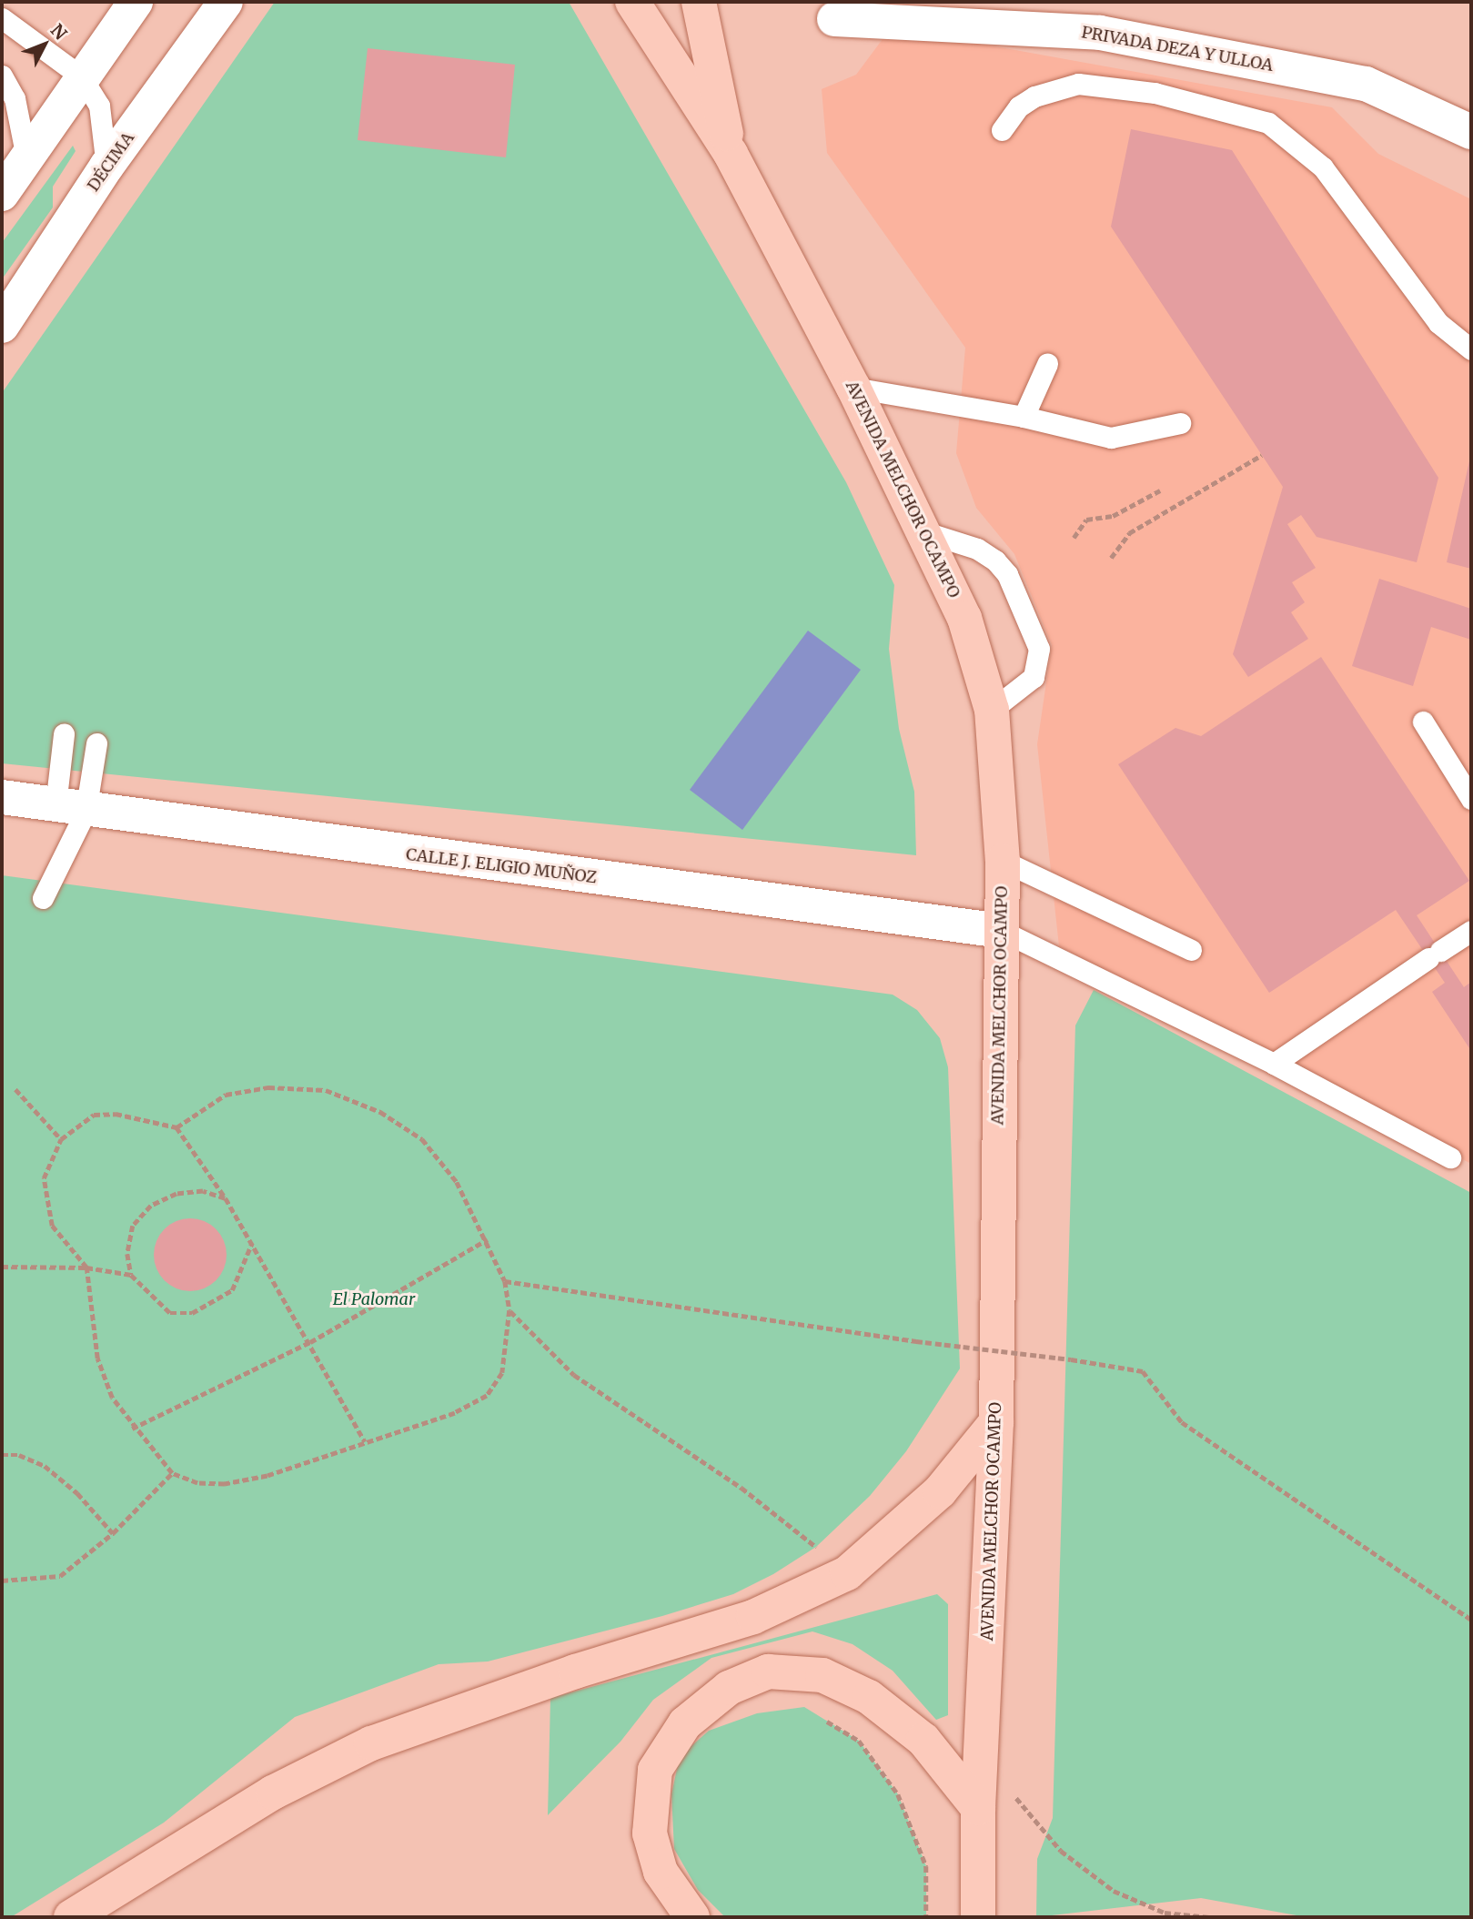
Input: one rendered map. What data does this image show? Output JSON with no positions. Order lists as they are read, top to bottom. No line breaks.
{"streets":{"main road":["AVENIDA MELCHOR OCAMPO"],"street":["PRIVADA DEZA Y ULLOA","DÉCIMA","CALLE J. ELIGIO MUÑOZ"]},"crossings":[["AVENIDA MELCHOR OCAMPO","CALLE J. ELIGIO MUÑOZ"]],"parks":["El Palomar"],"north":"top right"}
